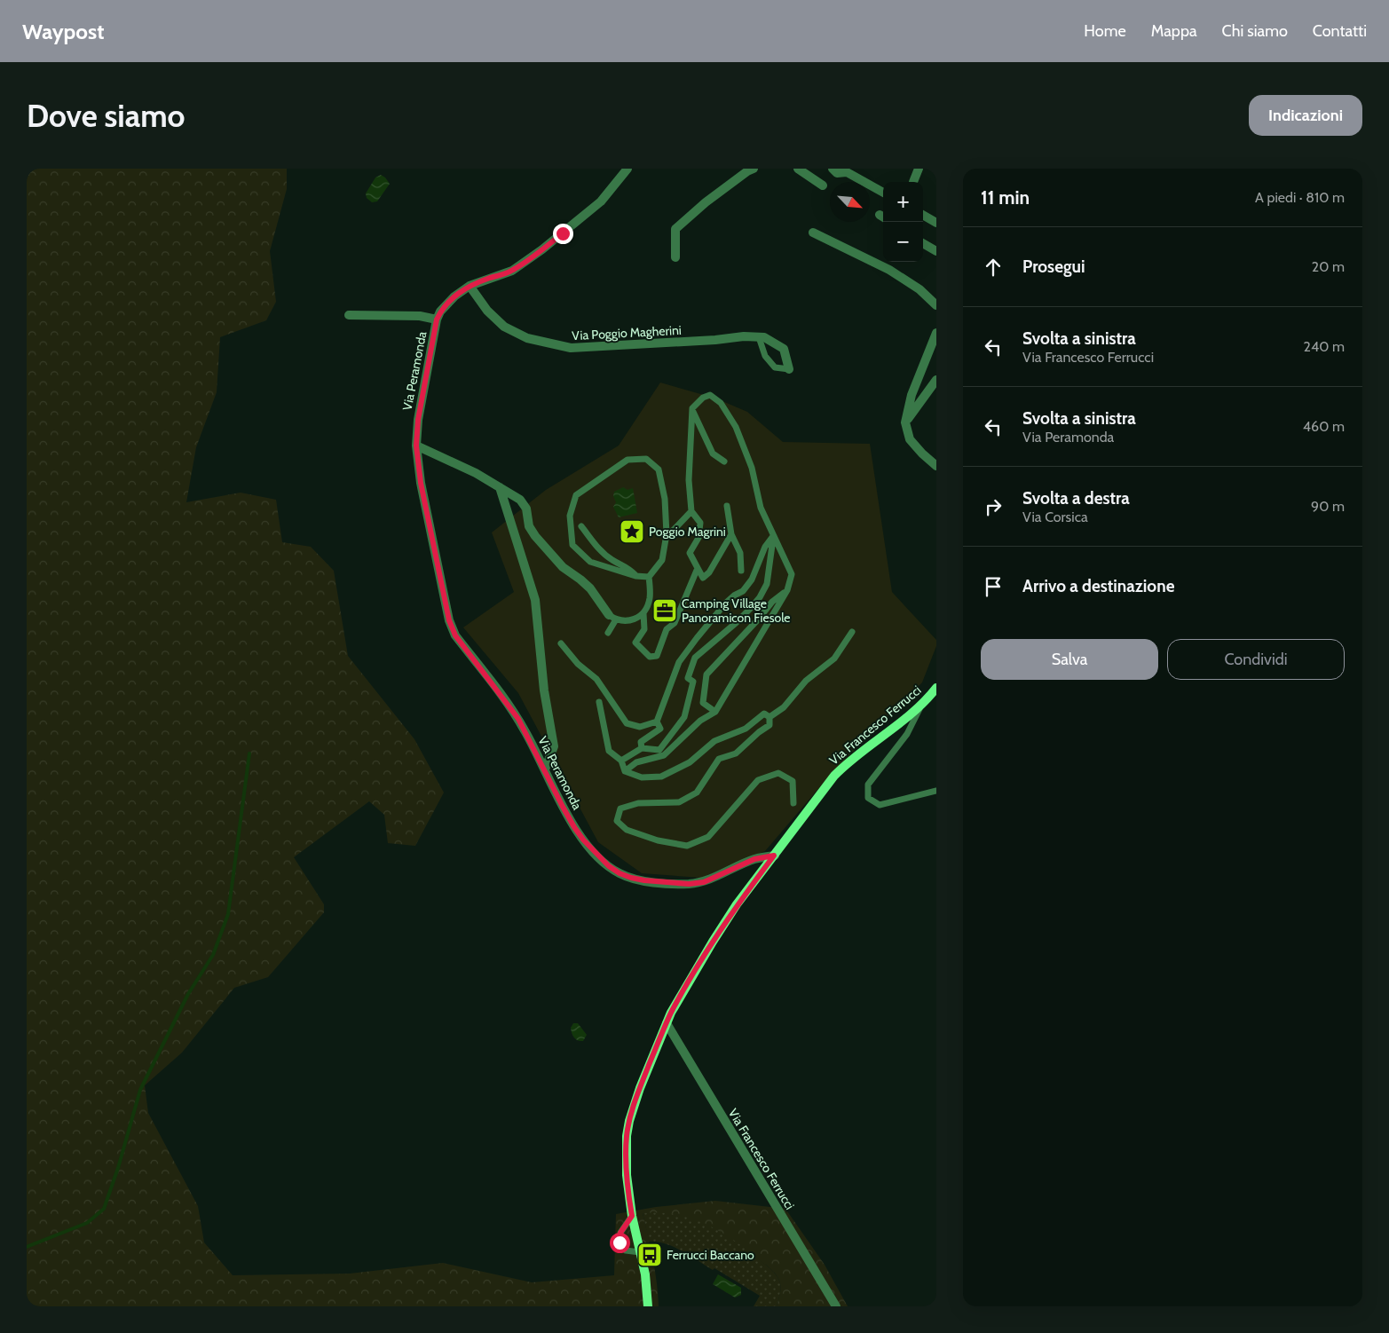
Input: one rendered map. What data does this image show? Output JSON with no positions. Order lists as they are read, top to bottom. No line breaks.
{"streets":{"main road":["Via Francesco Ferrucci"],"street":["Via Poggio Magherini","Via Peramonda"]},"crossings":[["Via Peramonda","Via Francesco Ferrucci"]],"places":{"place":["Poggio Magrini"],"office":["Camping Village Panoramicon Fiesole"],"bus stop":["Ferrucci Baccano"]},"north":"bottom right","page":{"header":"Waypost","nav":["Home","Mappa","Chi siamo","Contatti"],"buttons":["Indicazioni",["Salva","Condividi"]],"title":"Dove siamo","heading":["11 min","A piedi · 810 m"],"map_buttons":["+","−"],"list":[["Prosegui","20 m"],["Svolta a sinistra","Via Francesco Ferrucci","240 m"],["Svolta a sinistra","Via Peramonda","460 m"],["Svolta a destra","Via Corsica","90 m"],"Arrivo a destinazione"]}}
